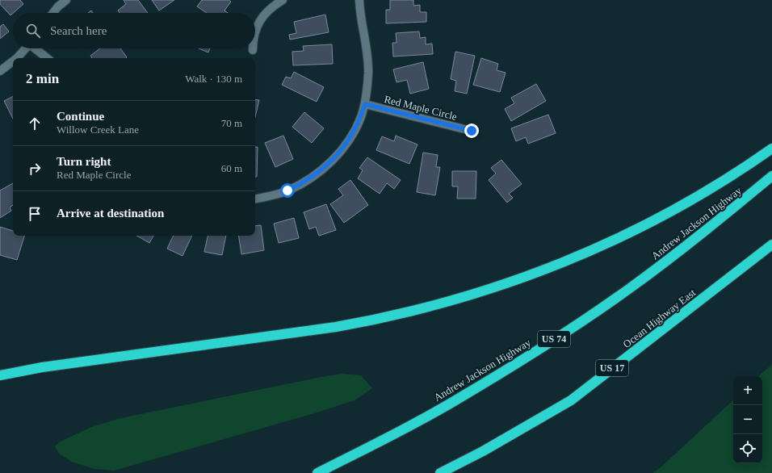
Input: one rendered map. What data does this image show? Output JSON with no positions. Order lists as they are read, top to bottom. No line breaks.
{"streets":{"highway":["Andrew Jackson Highway","Ocean Highway East","US 74","US 17"],"street":["Red Maple Circle"]},"page":{"search":"Search here","heading":["2 min","Walk · 130 m"],"list":[["Continue","Willow Creek Lane","70 m"],["Turn right","Red Maple Circle","60 m"],"Arrive at destination"],"map_buttons":["+","−"]}}
